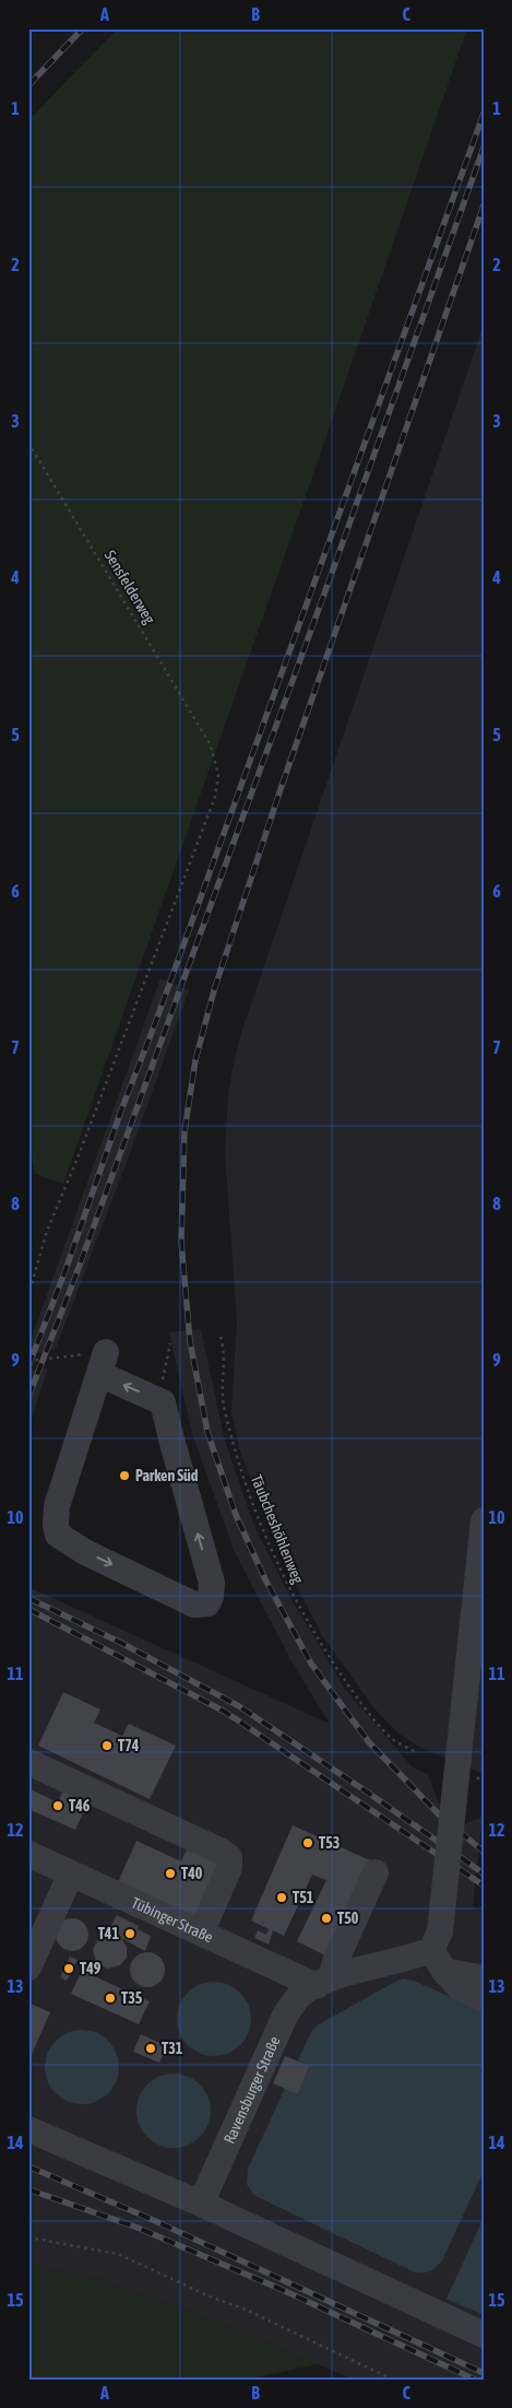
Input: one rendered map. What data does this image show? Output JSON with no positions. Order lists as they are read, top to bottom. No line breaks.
{"streets":{"lane":["Tübinger Straße","Ravensburger Straße"],"path":["Sensfelderweg","Täubcheshöhlenweg"]},"crossings":[["Tübinger Straße","Ravensburger Straße"]],"places":["Parken Süd","T74","T46","T53","T40","T51","T50","T41","T49","T35","T31"],"grid":{"columns":["A","B","C"],"rows":["1","2","3","4","5","6","7","8","9","10","11","12","13","14","15"]}}
